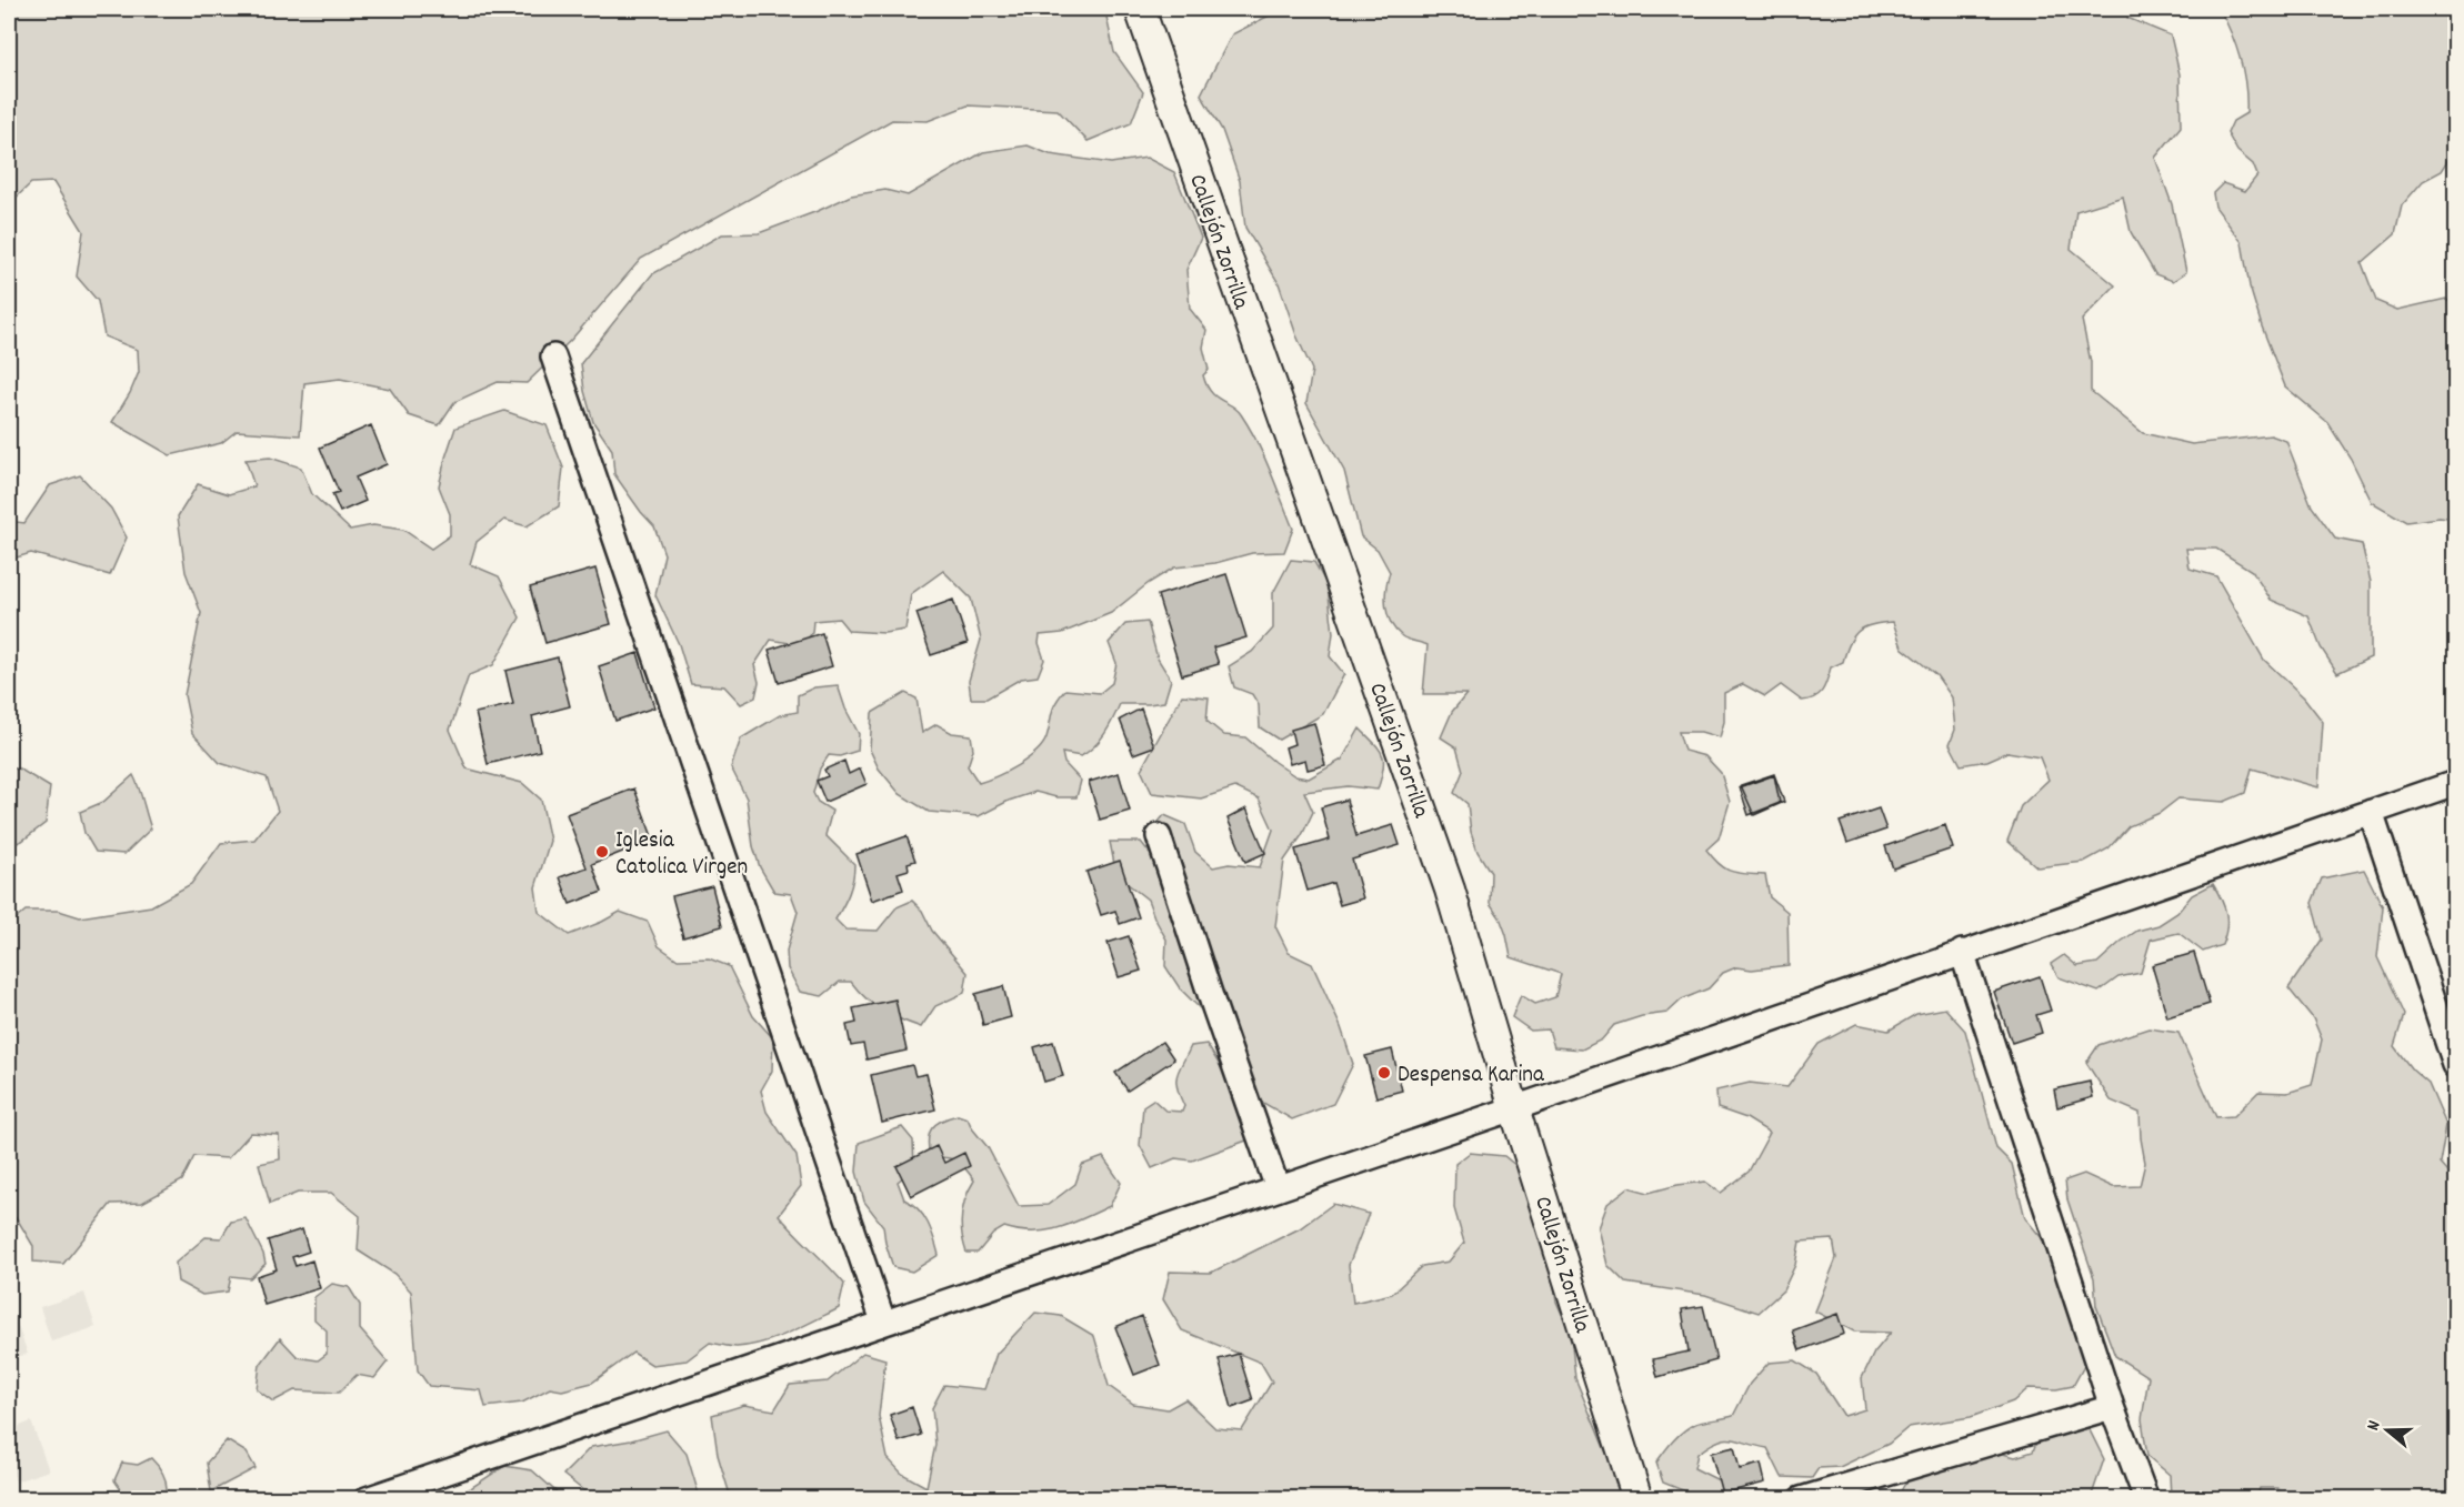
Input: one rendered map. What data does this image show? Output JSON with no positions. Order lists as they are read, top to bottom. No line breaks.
{"streets":{"street":["Callejón Zorrilla"]},"places":["Iglesia Catolica Virgen","Despensa Karina"],"north":"left"}
